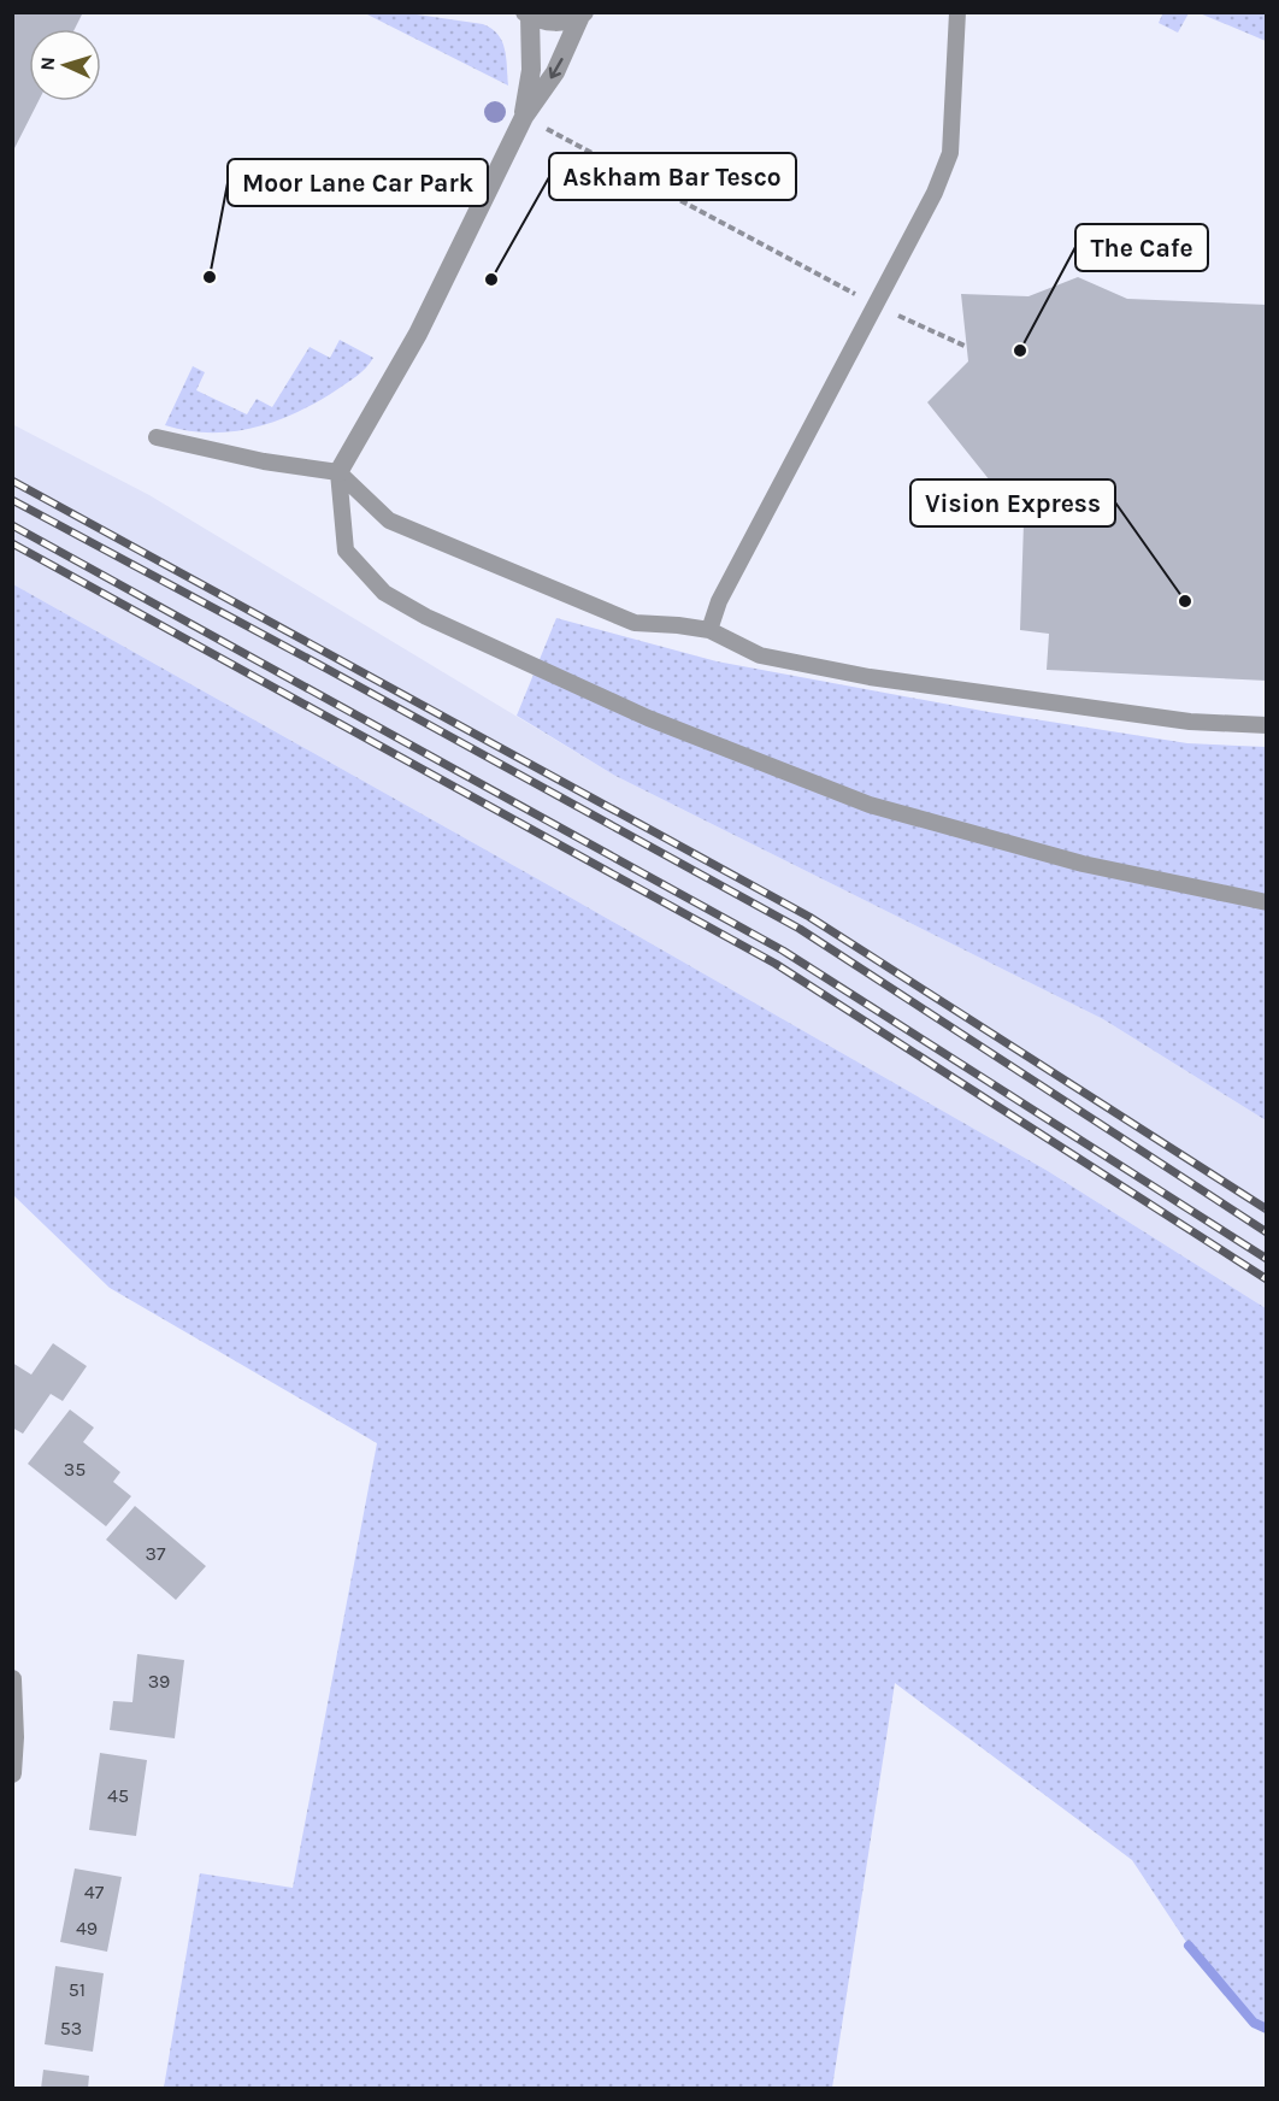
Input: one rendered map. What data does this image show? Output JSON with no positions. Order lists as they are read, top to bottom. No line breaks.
{"places":["Moor Lane Car Park","Askham Bar Tesco","The Cafe","Vision Express"],"house_numbers":["35","37","39","45","47","49","51","53"],"north":"left"}
